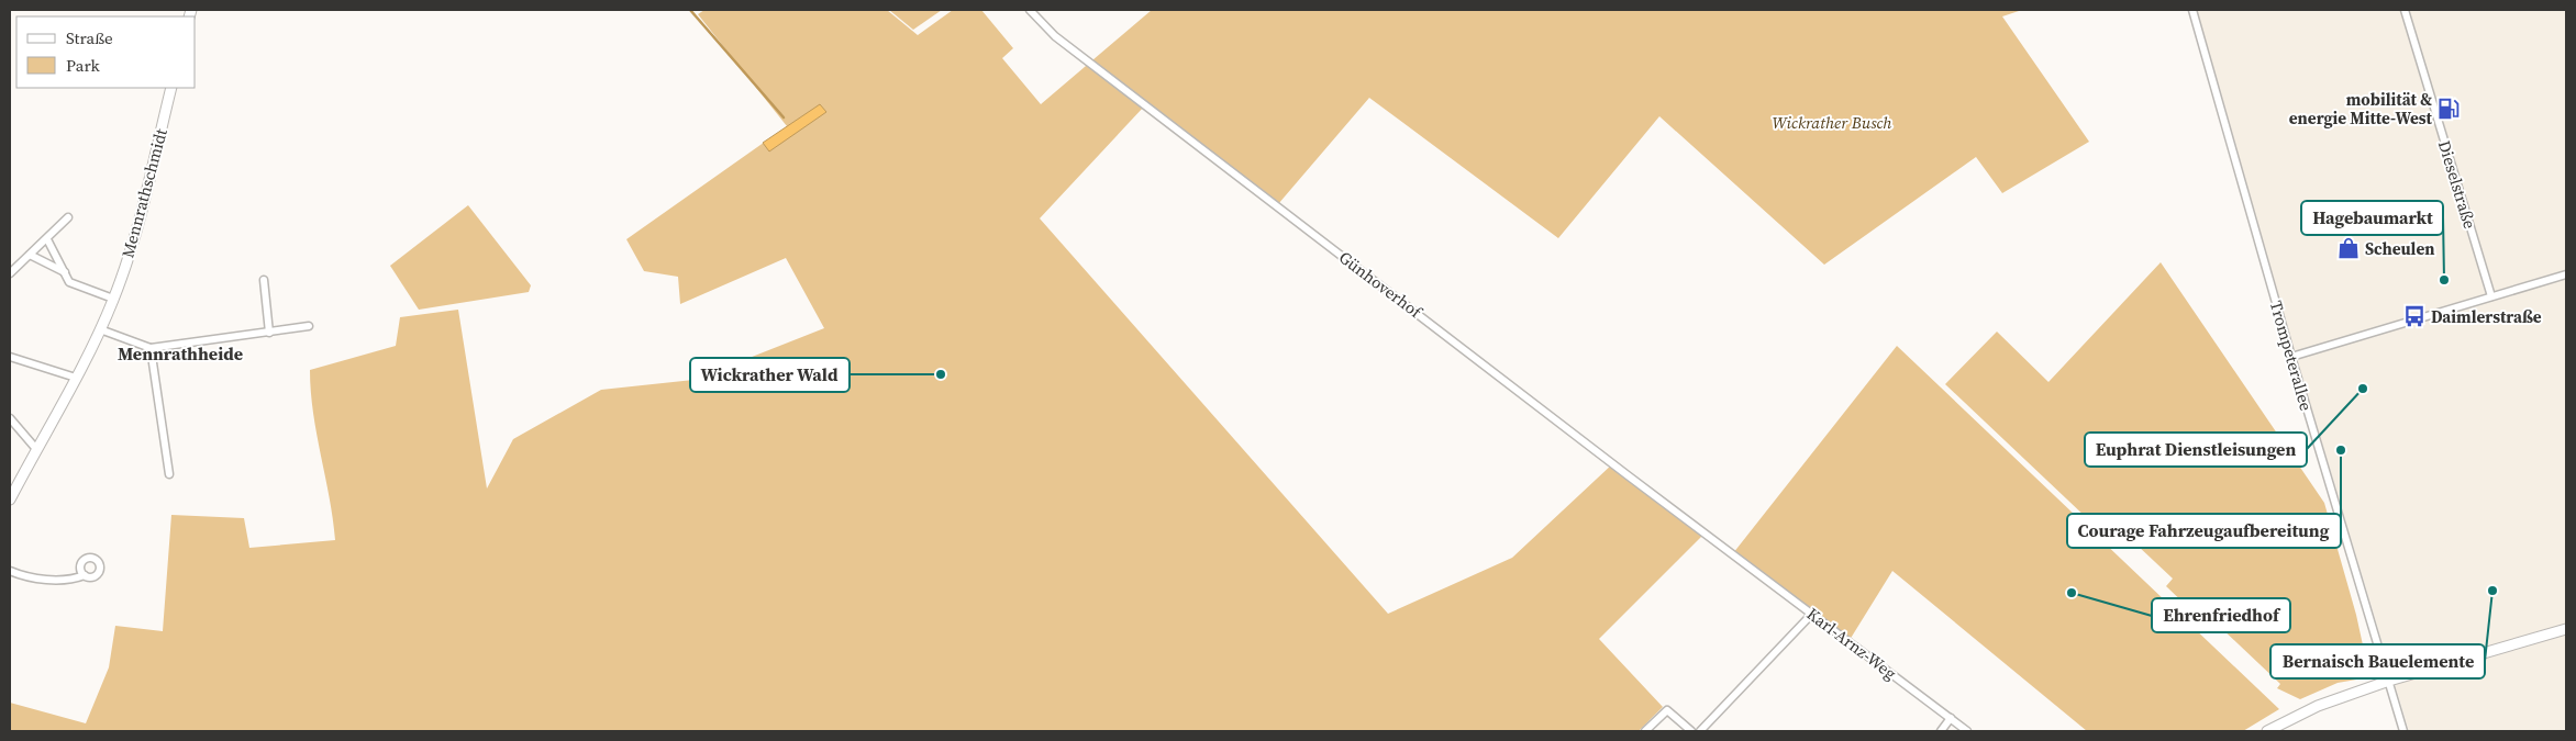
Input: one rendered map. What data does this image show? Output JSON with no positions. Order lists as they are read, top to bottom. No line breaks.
{"streets":{"street":["Dieselstraße","Mennrathschmidt","Günhoverhof","Trompeterallee","Karl-Arnz-Weg"]},"crossings":[["Günhoverhof","Karl-Arnz-Weg"]],"districts":["Mennrathheide"],"parks":["Wickrather Busch"],"places":{"fuel station":["mobilität & energie Mitte-West"],"shop":["Scheulen"],"other":["Hagebaumarkt","Wickrather Wald","Euphrat Dienstleisungen","Courage Fahrzeugaufbereitung","Bernaisch Bauelemente","Ehrenfriedhof"],"bus stop":["Daimlerstraße"]},"legend":["Straße","Park"]}
